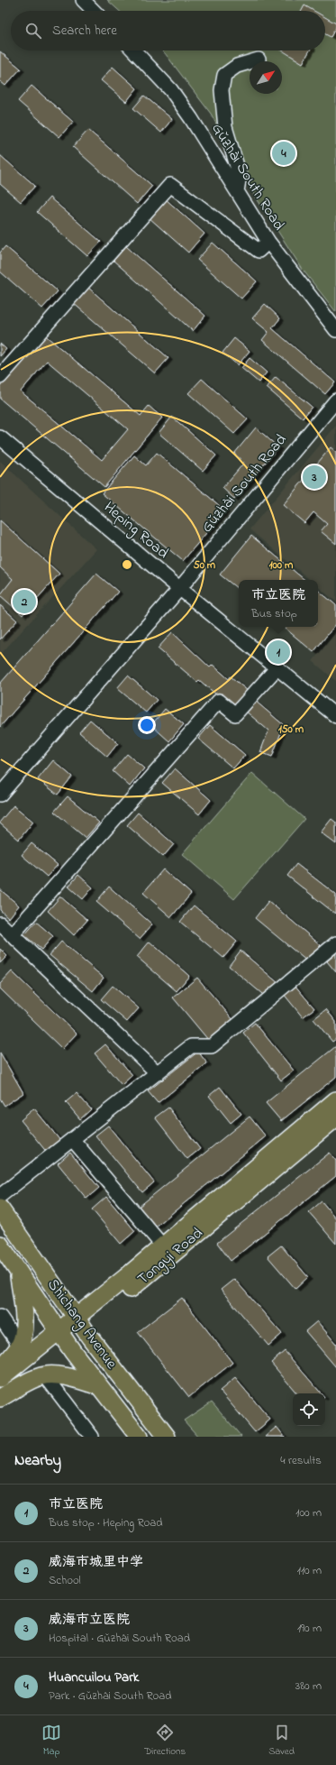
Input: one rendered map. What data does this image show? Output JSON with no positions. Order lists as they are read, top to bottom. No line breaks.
{"streets":{"main road":["Tongyi Road","Shichang Avenue"],"street":["Gǔzhài South Road","Heping Road"]},"crossings":[["Gǔzhài South Road","Heping Road"],["Tongyi Road","Shichang Avenue"]],"north":"top right","page":{"search":"Search here","pins":["4","3","2","1"],"popup":["市立医院","Bus stop"],"heading":["Nearby","4 results"],"list":[{"mark":"1","name":"市立医院","note":"Bus stop · Heping Road","value":"100 m"},{"mark":"2","name":"威海市城里中学","note":"School","value":"110 m"},{"mark":"3","name":"威海市立医院","note":"Hospital · Gǔzhài South Road","value":"190 m"},{"mark":"4","name":"Huancuilou Park","note":"Park · Gǔzhài South Road","value":"380 m"}],"nav":["Map","Directions","Saved"]},"rings":["50 m","100 m","150 m"]}
